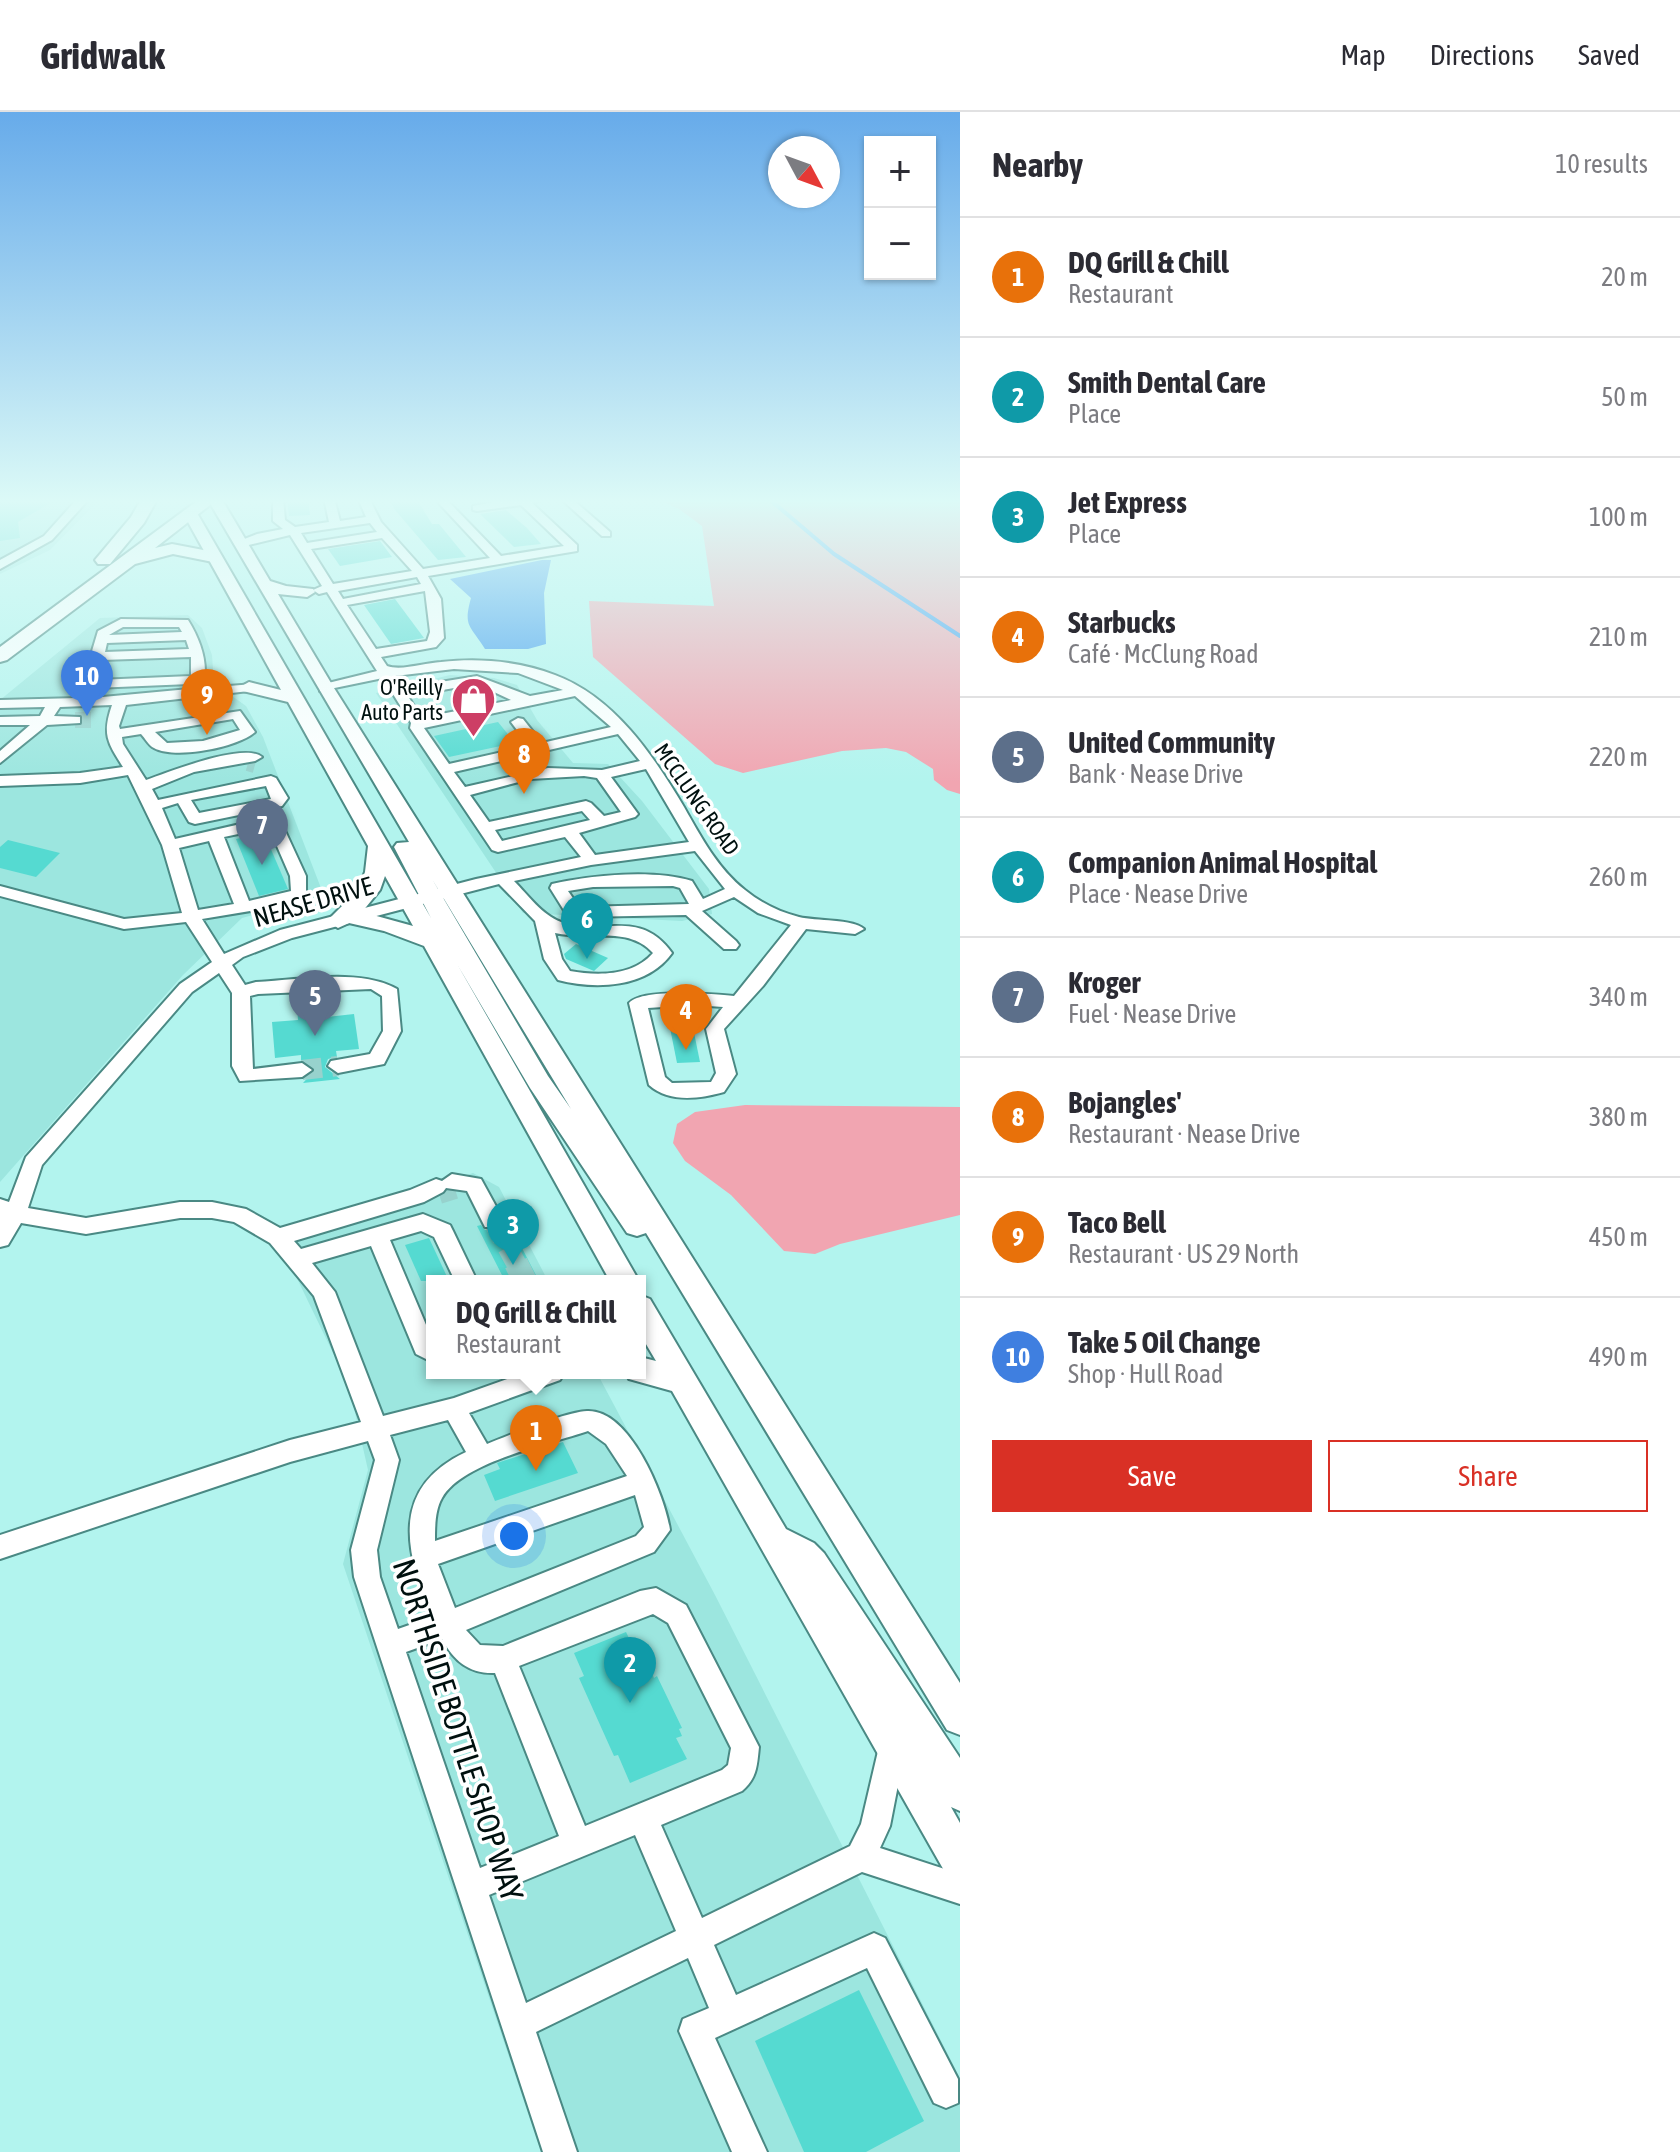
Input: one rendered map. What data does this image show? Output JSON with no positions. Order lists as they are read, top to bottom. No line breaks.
{"streets":{"street":["MCCLUNG ROAD","NEASE DRIVE","NORTHSIDE BOTTLE SHOP WAY"]},"crossings":[["MCCLUNG ROAD","NEASE DRIVE"],["NEASE DRIVE","NORTHSIDE BOTTLE SHOP WAY"]],"places":{"shop":["O'Reilly Auto Parts"]},"north":"bottom right","page":{"header":"Gridwalk","nav":["Map","Directions","Saved"],"heading":["Nearby","10 results"],"map_buttons":["+","−"],"list":[{"mark":"1","name":"DQ Grill & Chill","note":"Restaurant","value":"20 m"},{"mark":"2","name":"Smith Dental Care","note":"Place","value":"50 m"},{"mark":"3","name":"Jet Express","note":"Place","value":"100 m"},{"mark":"4","name":"Starbucks","note":"Café · McClung Road","value":"210 m"},{"mark":"5","name":"United Community","note":"Bank · Nease Drive","value":"220 m"},{"mark":"6","name":"Companion Animal Hospital","note":"Place · Nease Drive","value":"260 m"},{"mark":"7","name":"Kroger","note":"Fuel · Nease Drive","value":"340 m"},{"mark":"8","name":"Bojangles'","note":"Restaurant · Nease Drive","value":"380 m"},{"mark":"9","name":"Taco Bell","note":"Restaurant · US 29 North","value":"450 m"},{"mark":"10","name":"Take 5 Oil Change","note":"Shop · Hull Road","value":"490 m"}],"pins":["10","9","8","7","6","5","4","3","1","2"],"popup":["DQ Grill & Chill","Restaurant"],"buttons":["Save","Share"]}}
